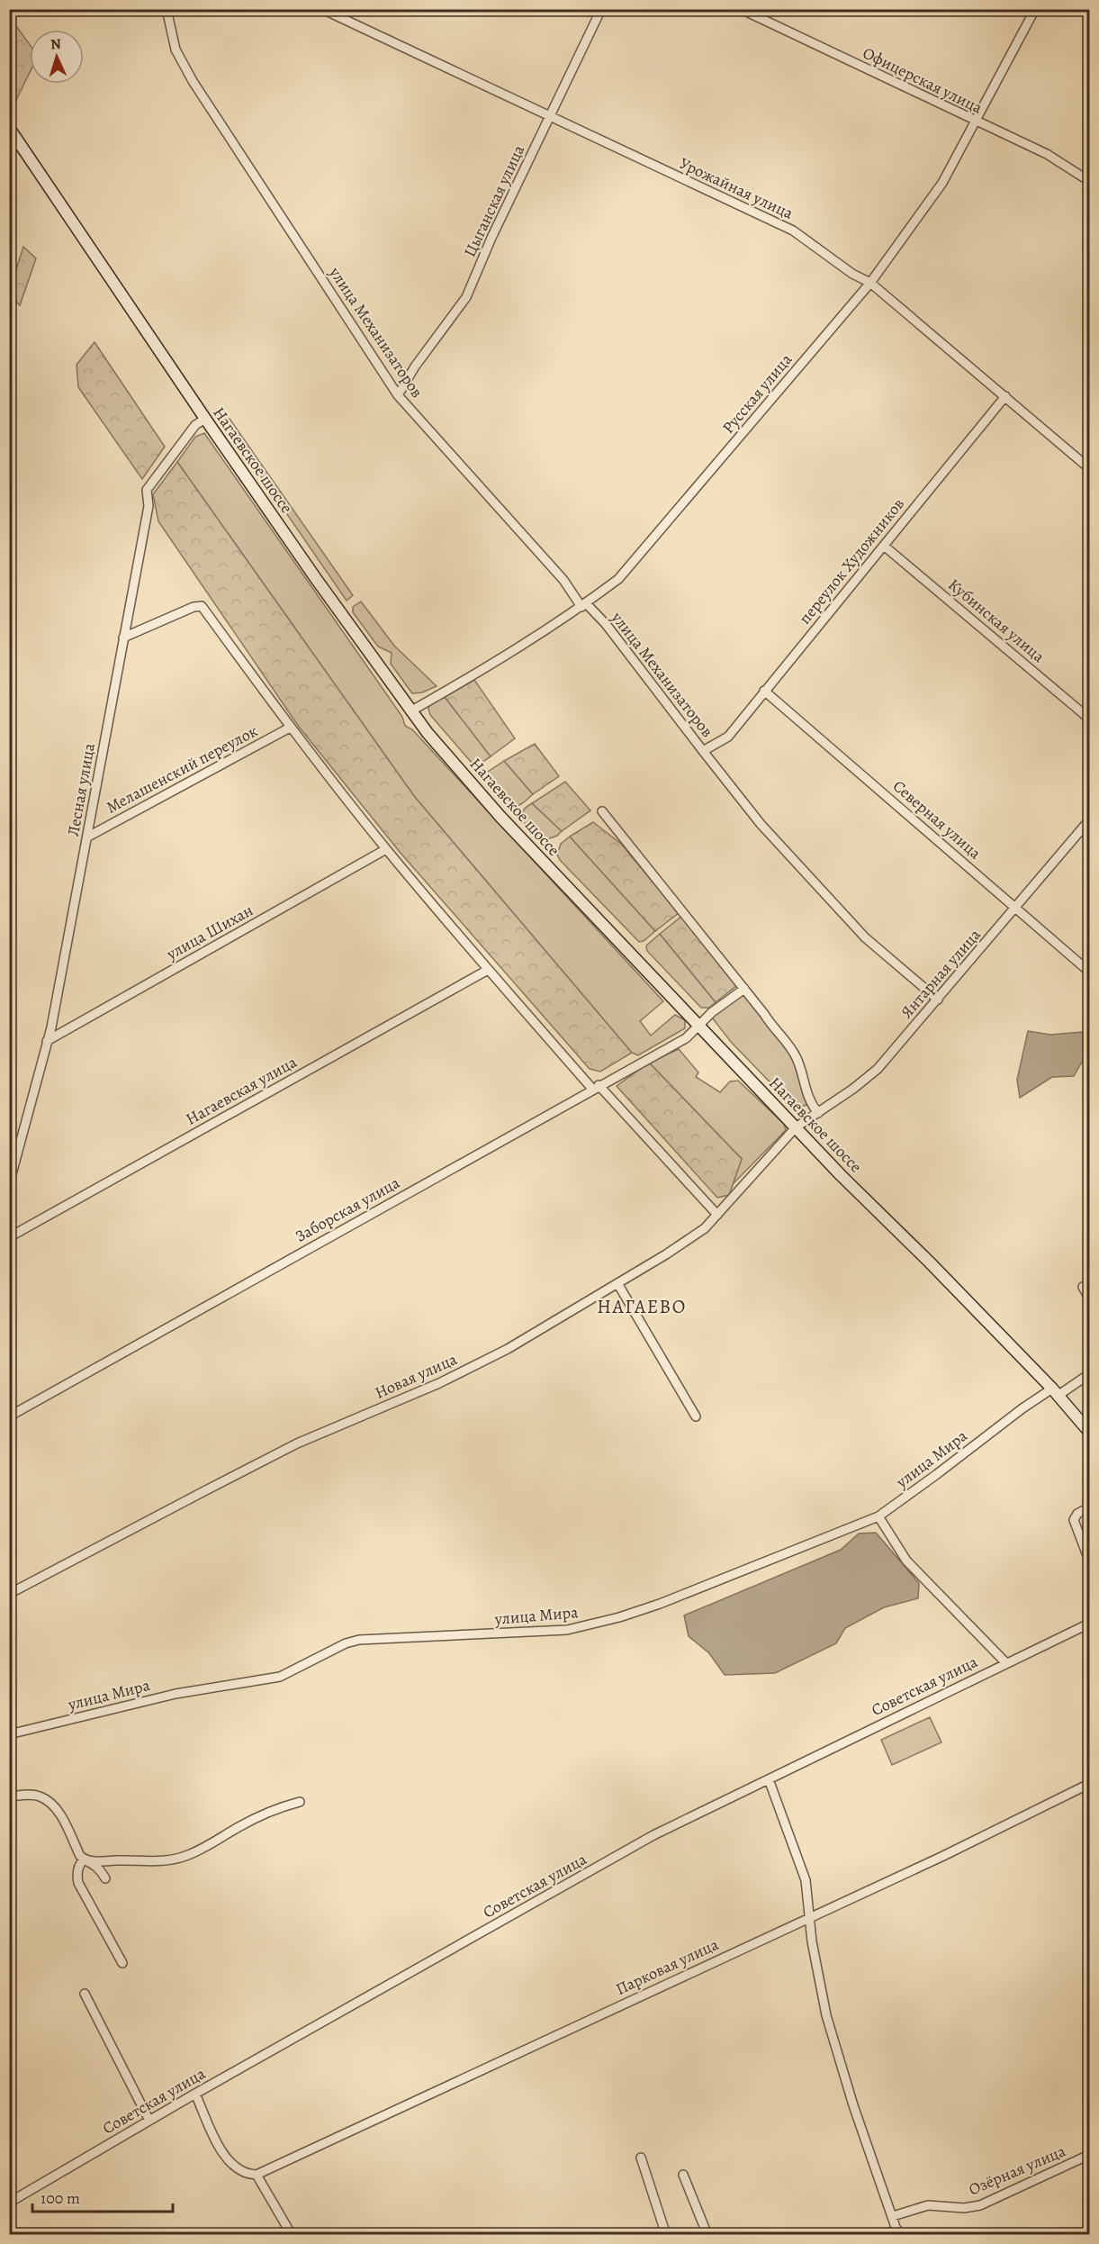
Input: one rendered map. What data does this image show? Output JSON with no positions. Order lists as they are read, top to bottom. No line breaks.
{"streets":{"street":["Офицерская улица","Урожайная улица","Цыганская улица","улица Механизаторов","Русская улица","Нагаевское шоссе","переулок Художников","Кубинская улица","Мелашенский переулок","Лесная улица","Северная улица","улица Шихан","Янтарная улица","Нагаевская улица","Заборская улица","Новая улица","улица Мира","Советская улица","Парковая улица","Озёрная улица"]},"crossings":[["Офицерская улица","Русская улица"],["Урожайная улица","Цыганская улица"],["Урожайная улица","Русская улица"],["Урожайная улица","переулок Художников"],["Цыганская улица","улица Механизаторов"],["улица Механизаторов","Русская улица"],["улица Механизаторов","переулок Художников"],["Русская улица","Нагаевское шоссе"],["Нагаевское шоссе","Лесная улица"],["Нагаевское шоссе","Янтарная улица"],["Нагаевское шоссе","Заборская улица"],["Нагаевское шоссе","Новая улица"],["Нагаевское шоссе","улица Мира"],["переулок Художников","Кубинская улица"],["переулок Художников","Северная улица"],["Мелашенский переулок","Лесная улица"],["Лесная улица","улица Шихан"],["Северная улица","Янтарная улица"],["Янтарная улица","Новая улица"]],"districts":["НАГАЕВО"],"scale_bar":"100 m","north":"top"}
